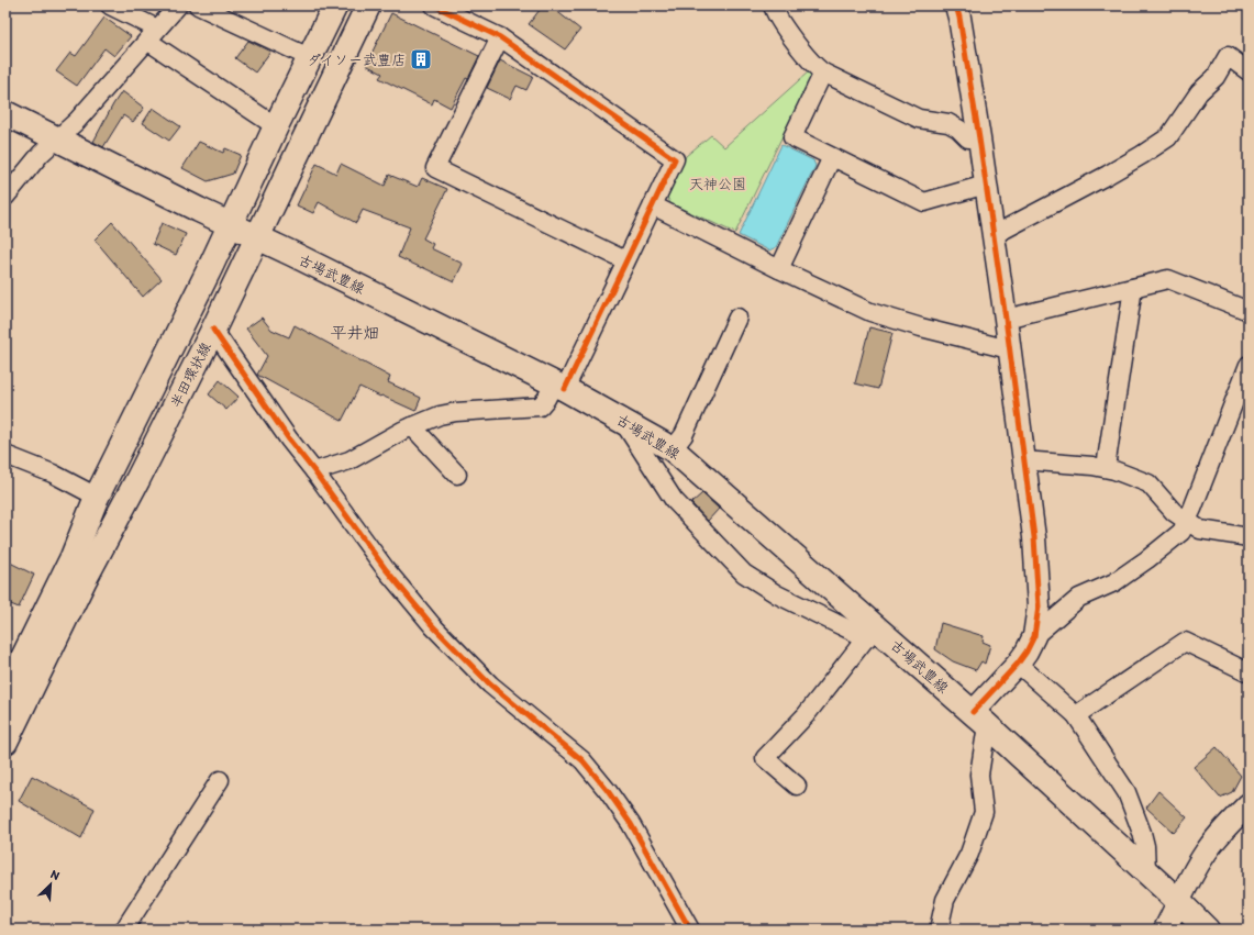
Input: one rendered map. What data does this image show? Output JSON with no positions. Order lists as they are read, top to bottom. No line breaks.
{"streets":{"main road":["古場武豊線","半田環状線"]},"crossings":[["古場武豊線","半田環状線"]],"districts":["平井畑"],"parks":["天神公園"],"places":{"building":["ダイソー武豊店"]},"north":"top right"}
